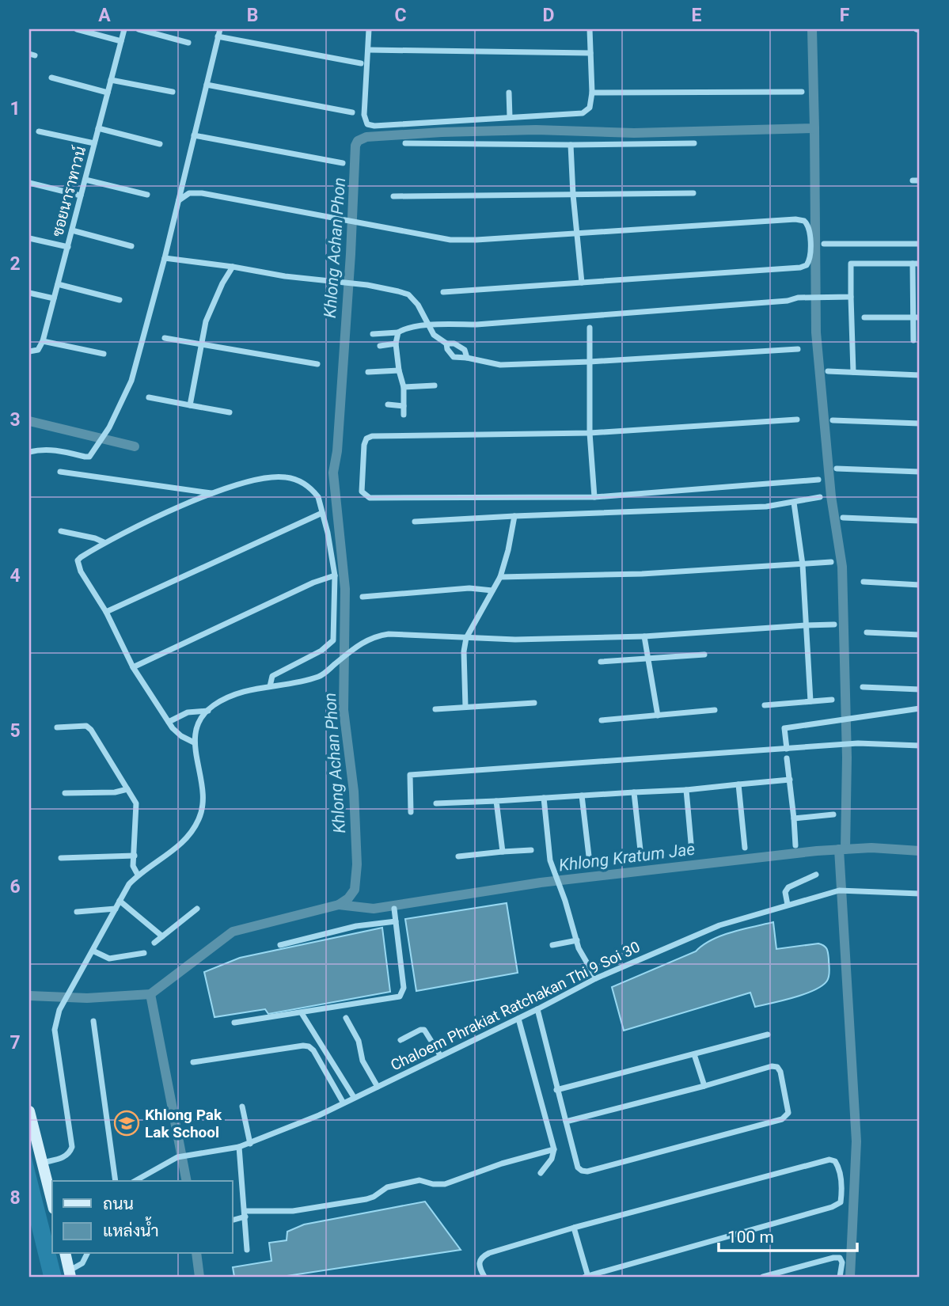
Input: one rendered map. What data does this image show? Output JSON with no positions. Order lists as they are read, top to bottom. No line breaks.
{"streets":{"street":["ซอยนาราทาวน์","Chaloem Phrakiat Ratchakan Thi 9 Soi 30"]},"water":["Khlong Achan Phon","Khlong Kratum Jae"],"places":{"school or university":["Khlong Pak Lak School"]},"legend":["ถนน","แหล่งน้ำ"],"scale_bar":"100 m","grid":{"columns":["A","B","C","D","E","F"],"rows":["1","2","3","4","5","6","7","8"]}}
